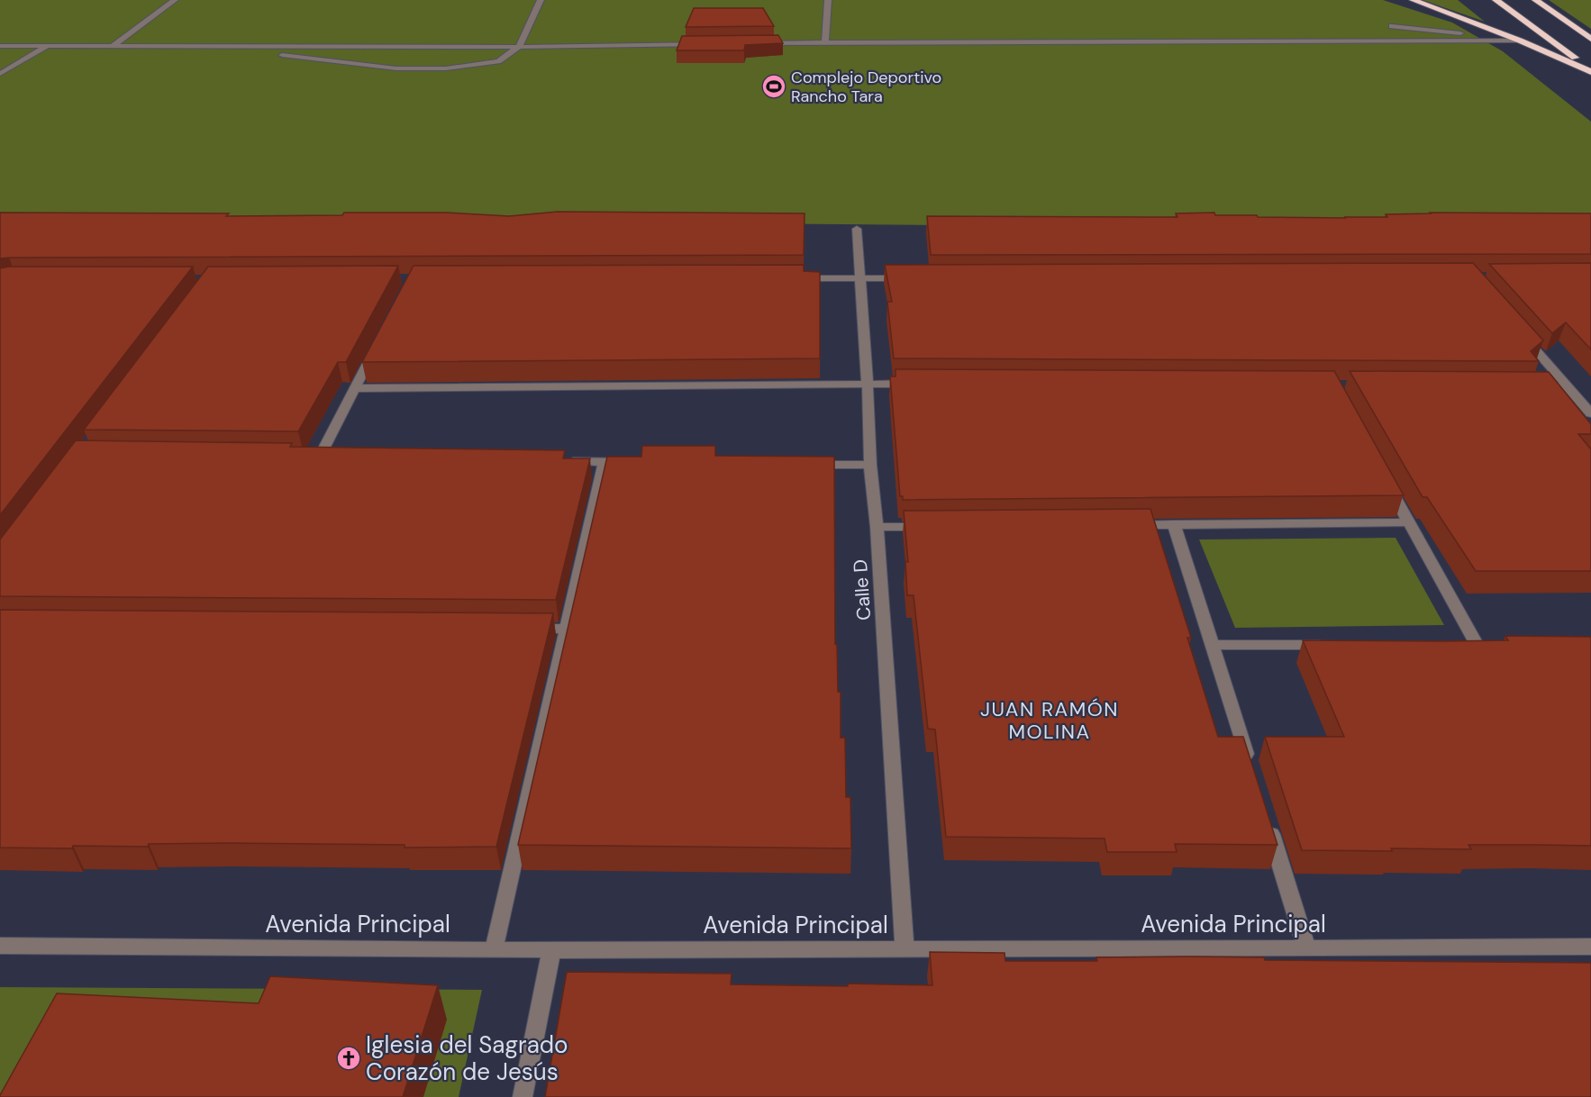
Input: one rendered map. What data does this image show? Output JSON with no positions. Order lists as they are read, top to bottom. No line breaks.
{"streets":{"street":["Calle D","Avenida Principal"]},"crossings":[["Calle D","Avenida Principal"]],"districts":["JUAN RAMÓN MOLINA"],"places":{"sports":["Complejo Deportivo Rancho Tara"],"church":["Iglesia del Sagrado Corazón de Jesús"]}}
